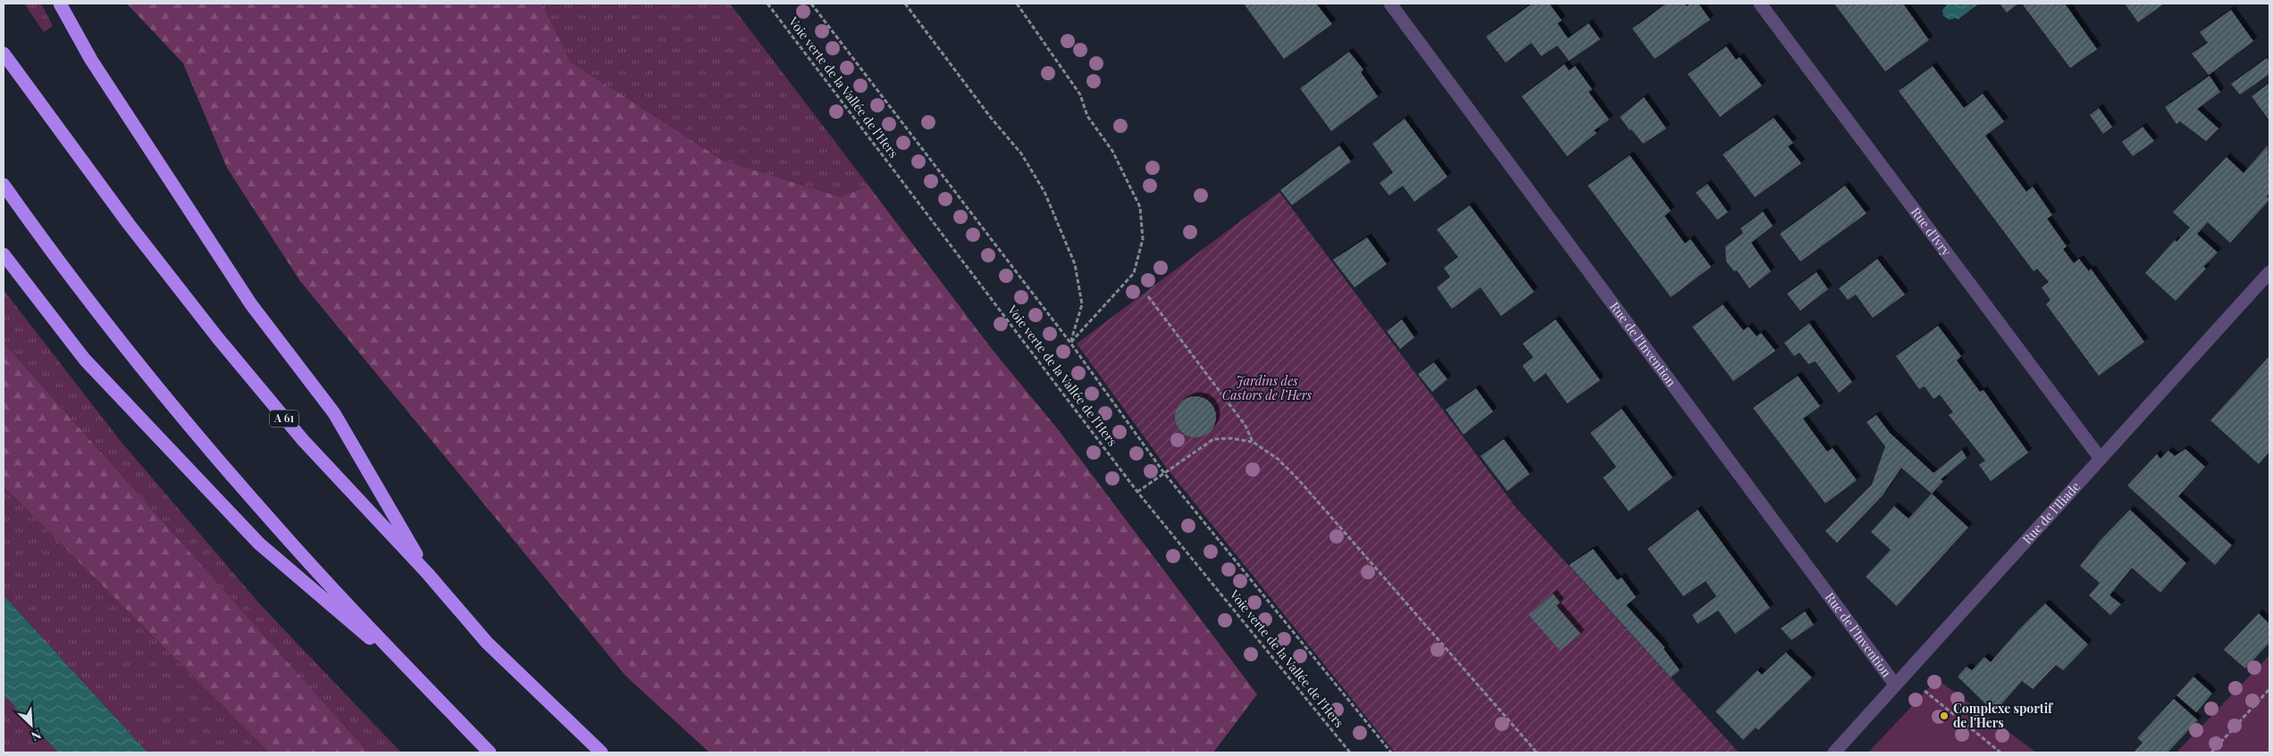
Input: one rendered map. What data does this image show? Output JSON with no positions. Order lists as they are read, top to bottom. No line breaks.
{"streets":{"highway":["A 61"],"street":["Rue d'Ivry","Rue de l'Invention","Rue de l'Iliade"],"path":["Voie verte de la Vallée de l'Hers"]},"crossings":[["Rue d'Ivry","Rue de l'Iliade"],["Rue de l'Invention","Rue de l'Iliade"]],"parks":["Jardins des Castors de l’Hers"],"places":["Complexe sportif de l'Hers"],"north":"bottom right"}
